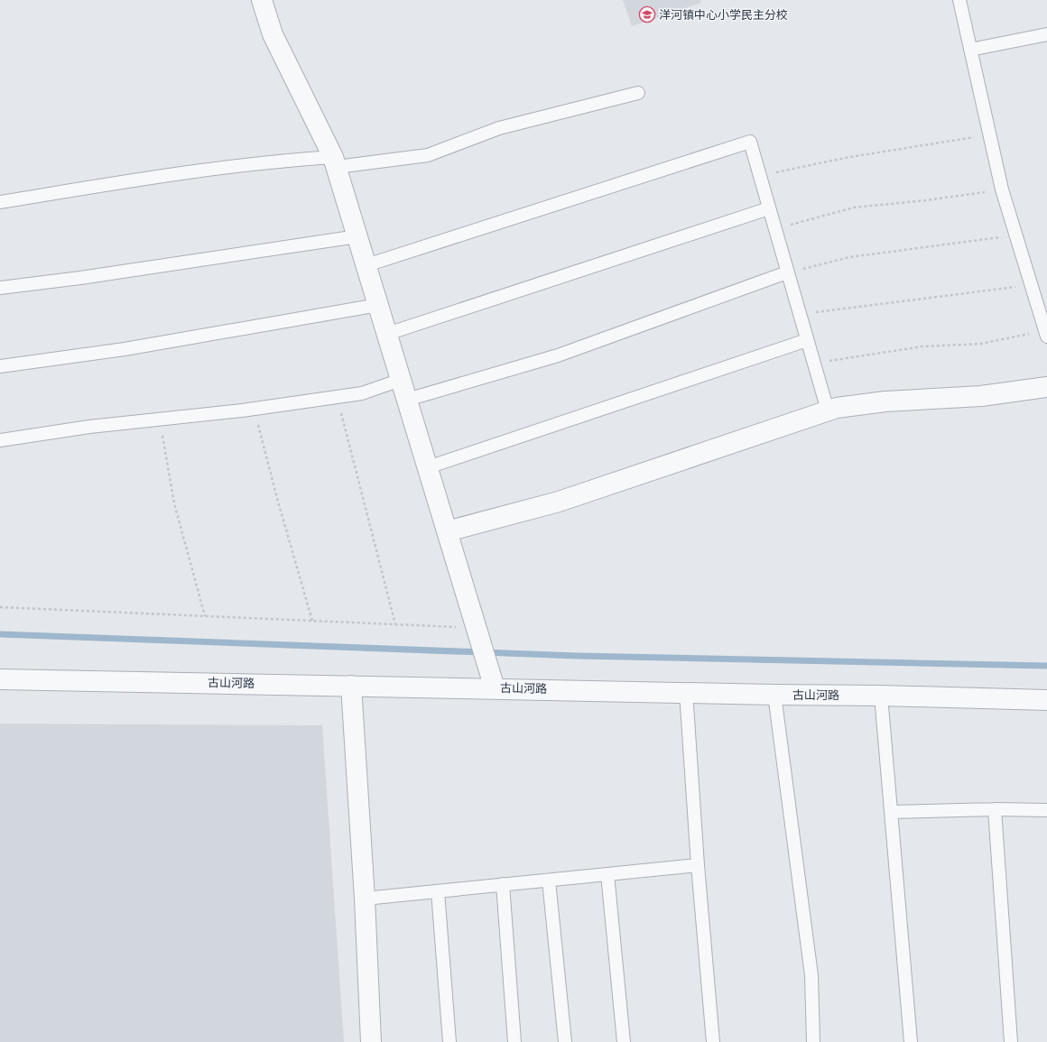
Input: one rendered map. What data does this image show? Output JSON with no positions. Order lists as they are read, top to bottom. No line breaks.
{"streets":{"street":["古山河路"]},"places":{"school or university":["洋河镇中心小学民主分校"]}}
